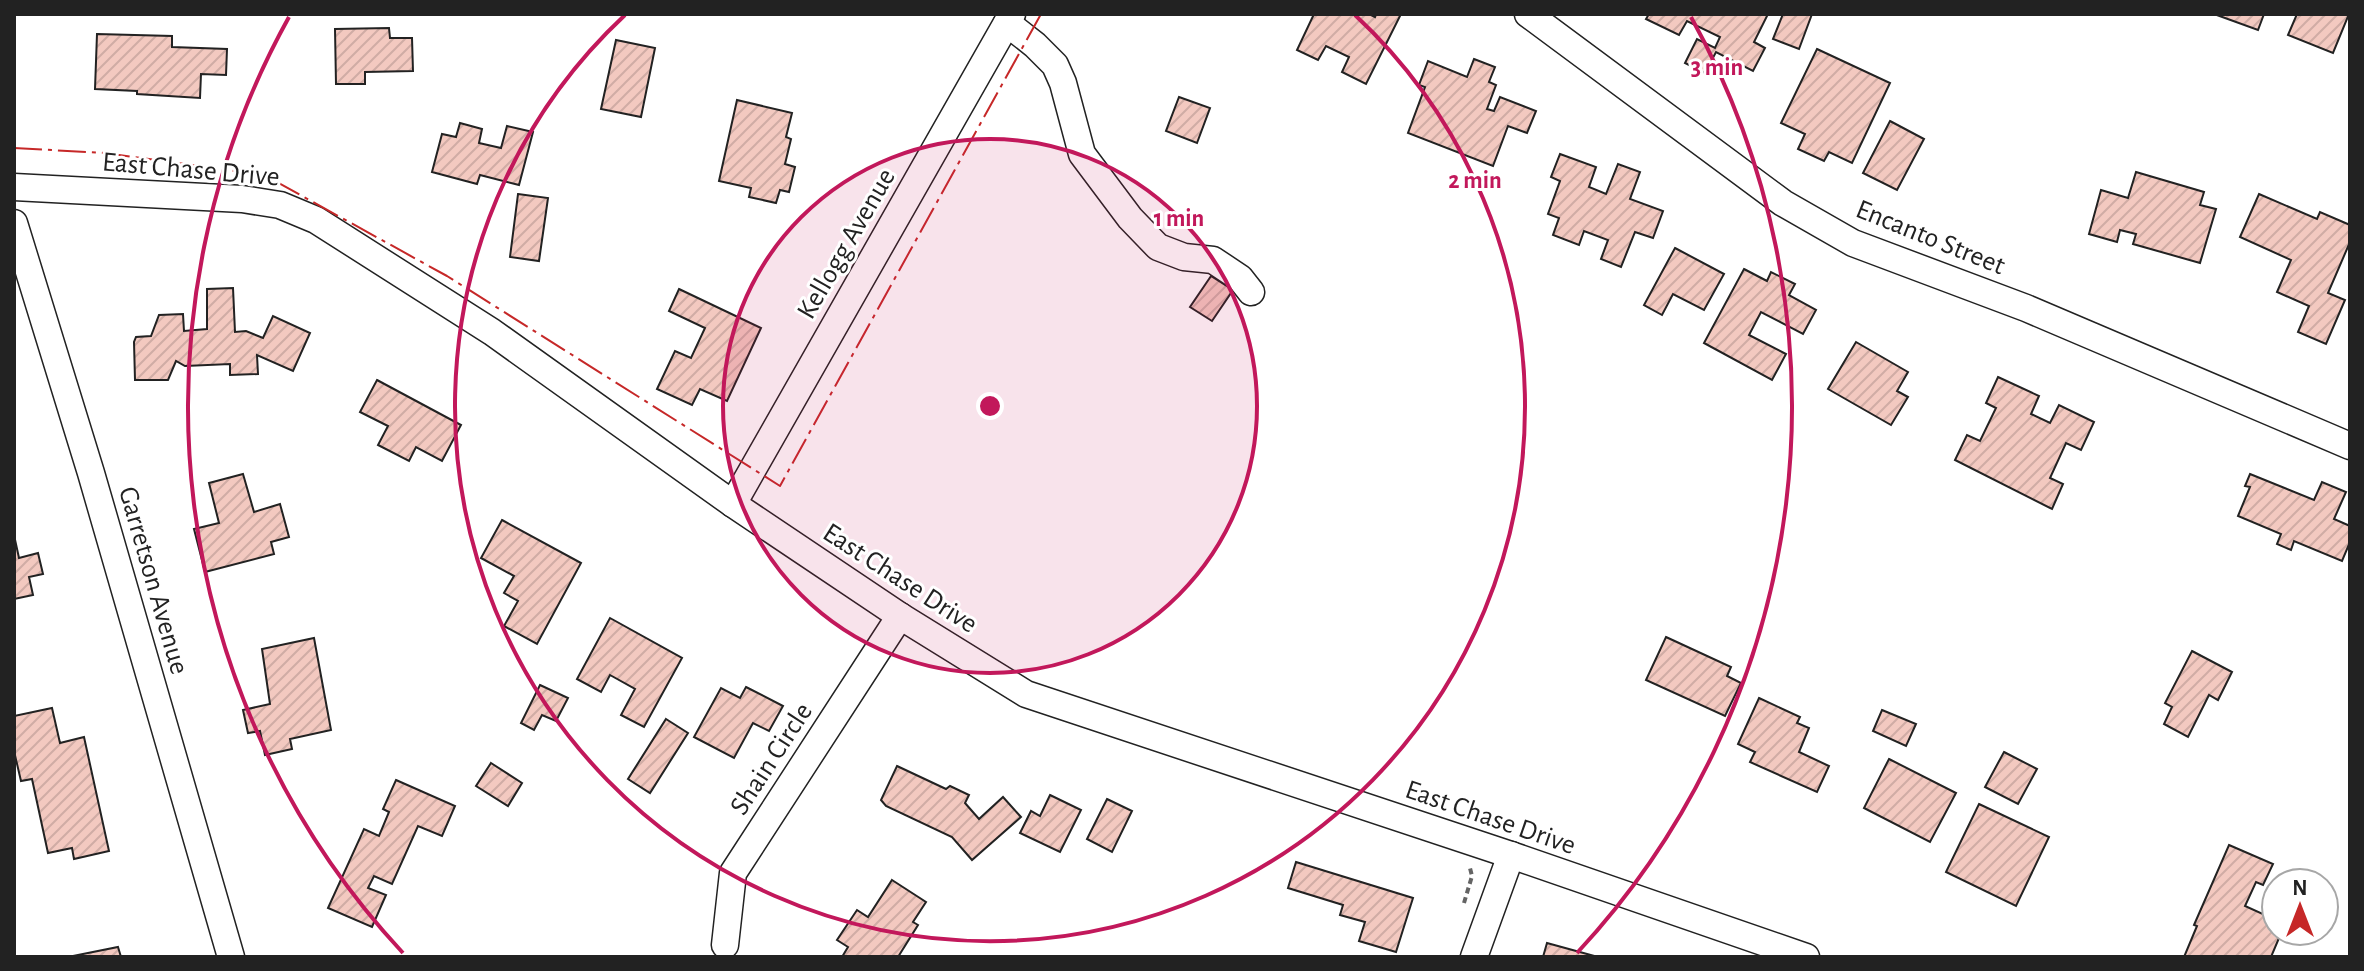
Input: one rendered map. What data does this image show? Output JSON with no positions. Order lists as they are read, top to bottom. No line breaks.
{"streets":{"street":["East Chase Drive","Encanto Street","Kellogg Avenue","Garretson Avenue","Shain Circle"]},"crossings":[["East Chase Drive","Kellogg Avenue"],["East Chase Drive","Shain Circle"]],"north":"top","rings":["3 min","2 min","1 min"]}
